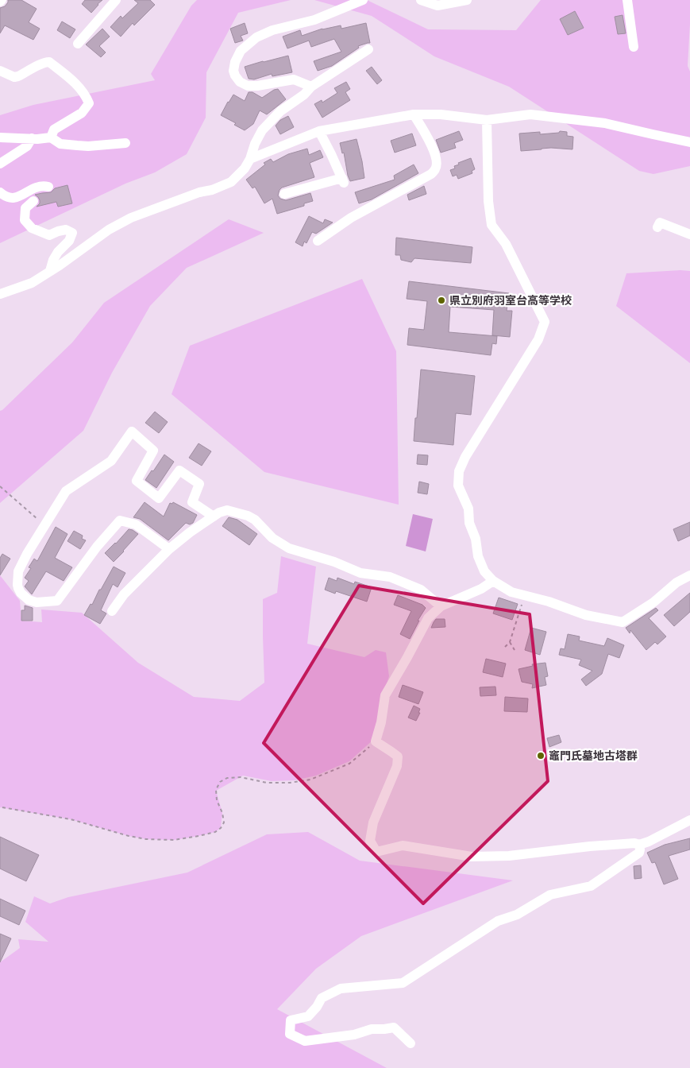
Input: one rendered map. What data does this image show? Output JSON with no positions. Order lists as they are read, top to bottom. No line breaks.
{"places":["県立別府羽室台高等学校","竈門氏墓地古塔群"]}
